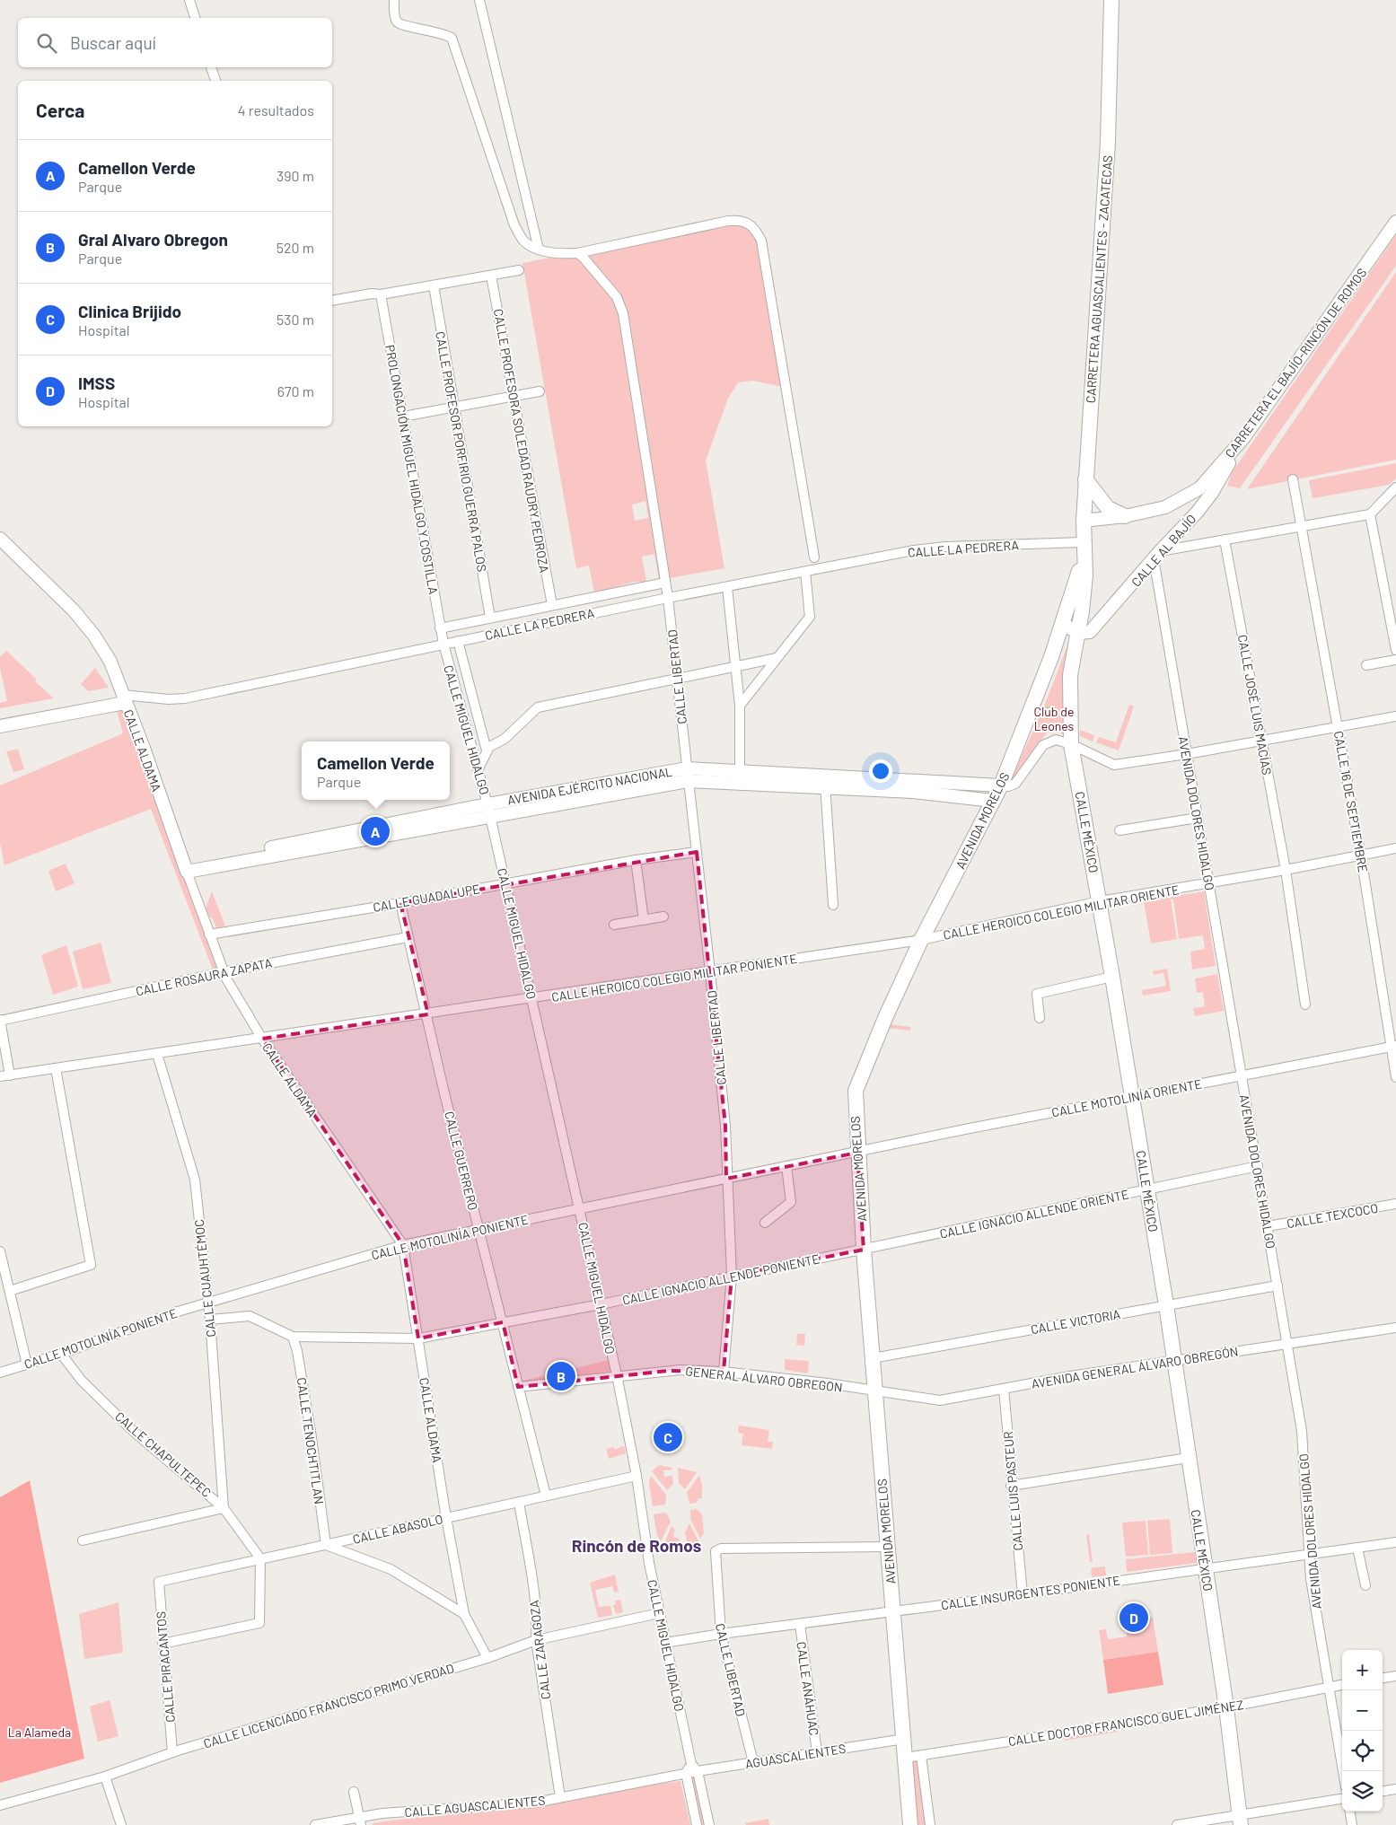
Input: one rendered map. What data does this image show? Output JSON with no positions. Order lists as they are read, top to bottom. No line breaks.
{"streets":{"main road":["CARRETERA AGUASCALIENTES - ZACATECAS","CARRETERA EL BAJÍO-RINCÓN DE ROMOS","CALLE LA PEDRERA","CALLE AL BAJÍO","CALLE ALDAMA","AVENIDA EJÉRCITO NACIONAL","AVENIDA MORELOS","CALLE MÉXICO"],"street":["CALLE PROFESORA SOLEDAD RAUDRY PEDROZA","CALLE PROFESOR PORFIRIO GUERRA PALOS","PROLONGACIÓN MIGUEL HIDALGO Y COSTILLA","CALLE LIBERTAD","CALLE JOSÉ LUIS MACÍAS","CALLE MIGUEL HIDALGO","CALLE 16 DE SEPTIEMBRE","AVENIDA DOLORES HIDALGO","CALLE GUADALUPE","CALLE HEROICO COLEGIO MILITAR ORIENTE","CALLE ROSAURA ZAPATA","CALLE HEROICO COLEGIO MILITAR PONIENTE","CALLE MOTOLINÍA ORIENTE","CALLE GUERRERO","CALLE IGNACIO ALLENDE ORIENTE","CALLE TEXCOCO","CALLE MOTOLINÍA PONIENTE","CALLE CUAUHTÉMOC","CALLE IGNACIO ALLENDE PONIENTE","CALLE VICTORIA","AVENIDA GENERAL ÁLVARO OBREGÓN","GENERAL ÁLVARO OBREGON","CALLE TENOCHTITLAN","CALLE CHAPULTEPEC","CALLE LUIS PASTEUR","CALLE ABASOLO","CALLE INSURGENTES PONIENTE","CALLE ZARAGOZA","CALLE PIRACANTOS","CALLE ANÁHUAC","CALLE LICENCIADO FRANCISCO PRIMO VERDAD","CALLE DOCTOR FRANCISCO GUEL JIMÉNEZ","AGUASCALIENTES","CALLE AGUASCALIENTES"]},"crossings":[["CARRETERA AGUASCALIENTES - ZACATECAS","CARRETERA EL BAJÍO-RINCÓN DE ROMOS"],["CARRETERA AGUASCALIENTES - ZACATECAS","CALLE LA PEDRERA"],["CARRETERA AGUASCALIENTES - ZACATECAS","AVENIDA MORELOS"],["CARRETERA AGUASCALIENTES - ZACATECAS","CALLE MÉXICO"],["CARRETERA EL BAJÍO-RINCÓN DE ROMOS","CALLE AL BAJÍO"],["PROLONGACIÓN MIGUEL HIDALGO Y COSTILLA","CALLE LA PEDRERA"],["PROLONGACIÓN MIGUEL HIDALGO Y COSTILLA","CALLE MIGUEL HIDALGO"],["CALLE LA PEDRERA","CALLE LIBERTAD"],["CALLE LA PEDRERA","CALLE MIGUEL HIDALGO"],["CALLE LA PEDRERA","CALLE ALDAMA"],["CALLE AL BAJÍO","AVENIDA DOLORES HIDALGO"],["CALLE AL BAJÍO","CALLE MÉXICO"],["CALLE LIBERTAD","AVENIDA EJÉRCITO NACIONAL"],["CALLE LIBERTAD","AVENIDA MORELOS"],["CALLE LIBERTAD","CALLE GUADALUPE"],["CALLE LIBERTAD","CALLE HEROICO COLEGIO MILITAR PONIENTE"],["CALLE LIBERTAD","CALLE MOTOLINÍA PONIENTE"],["CALLE LIBERTAD","CALLE IGNACIO ALLENDE PONIENTE"],["CALLE LIBERTAD","GENERAL ÁLVARO OBREGON"],["CALLE LIBERTAD","CALLE INSURGENTES PONIENTE"],["CALLE LIBERTAD","AGUASCALIENTES"],["CALLE JOSÉ LUIS MACÍAS","CALLE HEROICO COLEGIO MILITAR ORIENTE"],["CALLE MIGUEL HIDALGO","AVENIDA EJÉRCITO NACIONAL"],["CALLE MIGUEL HIDALGO","CALLE GUADALUPE"],["CALLE MIGUEL HIDALGO","CALLE HEROICO COLEGIO MILITAR PONIENTE"],["CALLE MIGUEL HIDALGO","CALLE MOTOLINÍA PONIENTE"],["CALLE MIGUEL HIDALGO","CALLE IGNACIO ALLENDE PONIENTE"],["CALLE MIGUEL HIDALGO","GENERAL ÁLVARO OBREGON"],["CALLE MIGUEL HIDALGO","CALLE ABASOLO"],["CALLE MIGUEL HIDALGO","CALLE INSURGENTES PONIENTE"],["CALLE MIGUEL HIDALGO","CALLE LICENCIADO FRANCISCO PRIMO VERDAD"],["CALLE MIGUEL HIDALGO","AGUASCALIENTES"],["CALLE ALDAMA","AVENIDA EJÉRCITO NACIONAL"],["CALLE ALDAMA","CALLE GUADALUPE"],["CALLE ALDAMA","CALLE ROSAURA ZAPATA"],["CALLE ALDAMA","CALLE HEROICO COLEGIO MILITAR PONIENTE"],["CALLE ALDAMA","CALLE MOTOLINÍA PONIENTE"],["CALLE ALDAMA","CALLE IGNACIO ALLENDE PONIENTE"],["CALLE ALDAMA","CALLE ABASOLO"],["CALLE ALDAMA","CALLE LICENCIADO FRANCISCO PRIMO VERDAD"],["AVENIDA EJÉRCITO NACIONAL","AVENIDA MORELOS"],["CALLE 16 DE SEPTIEMBRE","CALLE HEROICO COLEGIO MILITAR ORIENTE"],["CALLE 16 DE SEPTIEMBRE","CALLE MOTOLINÍA ORIENTE"],["AVENIDA DOLORES HIDALGO","CALLE HEROICO COLEGIO MILITAR ORIENTE"],["AVENIDA DOLORES HIDALGO","CALLE MOTOLINÍA ORIENTE"],["AVENIDA DOLORES HIDALGO","CALLE IGNACIO ALLENDE ORIENTE"],["AVENIDA DOLORES HIDALGO","CALLE TEXCOCO"],["AVENIDA DOLORES HIDALGO","CALLE VICTORIA"],["AVENIDA DOLORES HIDALGO","AVENIDA GENERAL ÁLVARO OBREGÓN"],["AVENIDA DOLORES HIDALGO","CALLE INSURGENTES PONIENTE"],["AVENIDA DOLORES HIDALGO","CALLE DOCTOR FRANCISCO GUEL JIMÉNEZ"],["AVENIDA MORELOS","CALLE MÉXICO"],["AVENIDA MORELOS","CALLE HEROICO COLEGIO MILITAR ORIENTE"],["AVENIDA MORELOS","CALLE HEROICO COLEGIO MILITAR PONIENTE"],["AVENIDA MORELOS","CALLE MOTOLINÍA ORIENTE"],["AVENIDA MORELOS","CALLE IGNACIO ALLENDE ORIENTE"],["AVENIDA MORELOS","CALLE MOTOLINÍA PONIENTE"],["AVENIDA MORELOS","CALLE IGNACIO ALLENDE PONIENTE"],["AVENIDA MORELOS","CALLE VICTORIA"],["AVENIDA MORELOS","AVENIDA GENERAL ÁLVARO OBREGÓN"],["AVENIDA MORELOS","GENERAL ÁLVARO OBREGON"],["AVENIDA MORELOS","CALLE INSURGENTES PONIENTE"],["AVENIDA MORELOS","CALLE DOCTOR FRANCISCO GUEL JIMÉNEZ"],["AVENIDA MORELOS","AGUASCALIENTES"],["CALLE MÉXICO","CALLE HEROICO COLEGIO MILITAR ORIENTE"],["CALLE MÉXICO","CALLE MOTOLINÍA ORIENTE"],["CALLE MÉXICO","CALLE IGNACIO ALLENDE ORIENTE"],["CALLE MÉXICO","CALLE VICTORIA"],["CALLE MÉXICO","AVENIDA GENERAL ÁLVARO OBREGÓN"],["CALLE MÉXICO","CALLE INSURGENTES PONIENTE"],["CALLE MÉXICO","CALLE DOCTOR FRANCISCO GUEL JIMÉNEZ"],["CALLE GUADALUPE","CALLE GUERRERO"],["CALLE HEROICO COLEGIO MILITAR ORIENTE","CALLE HEROICO COLEGIO MILITAR PONIENTE"],["CALLE ROSAURA ZAPATA","CALLE GUERRERO"],["CALLE HEROICO COLEGIO MILITAR PONIENTE","CALLE GUERRERO"],["CALLE HEROICO COLEGIO MILITAR PONIENTE","CALLE CUAUHTÉMOC"],["CALLE MOTOLINÍA ORIENTE","CALLE MOTOLINÍA PONIENTE"],["CALLE GUERRERO","CALLE MOTOLINÍA PONIENTE"],["CALLE GUERRERO","CALLE IGNACIO ALLENDE PONIENTE"],["CALLE GUERRERO","GENERAL ÁLVARO OBREGON"],["CALLE GUERRERO","CALLE ABASOLO"],["CALLE IGNACIO ALLENDE ORIENTE","CALLE IGNACIO ALLENDE PONIENTE"],["CALLE MOTOLINÍA PONIENTE","CALLE CUAUHTÉMOC"],["CALLE MOTOLINÍA PONIENTE","CALLE CHAPULTEPEC"],["CALLE CUAUHTÉMOC","CALLE IGNACIO ALLENDE PONIENTE"],["CALLE CUAUHTÉMOC","CALLE CHAPULTEPEC"],["CALLE IGNACIO ALLENDE PONIENTE","CALLE TENOCHTITLAN"],["AVENIDA GENERAL ÁLVARO OBREGÓN","GENERAL ÁLVARO OBREGON"],["AVENIDA GENERAL ÁLVARO OBREGÓN","CALLE LUIS PASTEUR"],["CALLE TENOCHTITLAN","CALLE ABASOLO"],["CALLE CHAPULTEPEC","CALLE ABASOLO"],["CALLE LUIS PASTEUR","CALLE INSURGENTES PONIENTE"],["CALLE ABASOLO","CALLE ZARAGOZA"],["CALLE ABASOLO","CALLE PIRACANTOS"],["CALLE INSURGENTES PONIENTE","CALLE ANÁHUAC"],["CALLE ZARAGOZA","CALLE LICENCIADO FRANCISCO PRIMO VERDAD"],["CALLE ZARAGOZA","CALLE AGUASCALIENTES"],["CALLE PIRACANTOS","CALLE LICENCIADO FRANCISCO PRIMO VERDAD"],["CALLE ANÁHUAC","AGUASCALIENTES"]],"districts":["Rincón de Romos"],"parks":["Club de Leones","La Alameda"],"page":{"search":"Buscar aquí","heading":["Cerca","4 resultados"],"list":[{"mark":"A","name":"Camellon Verde","note":"Parque","value":"390 m"},{"mark":"B","name":"Gral Alvaro Obregon","note":"Parque","value":"520 m"},{"mark":"C","name":"Clinica Brijido","note":"Hospital","value":"530 m"},{"mark":"D","name":"IMSS","note":"Hospital","value":"670 m"}],"popup":["Camellon Verde","Parque"],"pins":["A","B","C","D"],"map_buttons":["+","−"]}}
